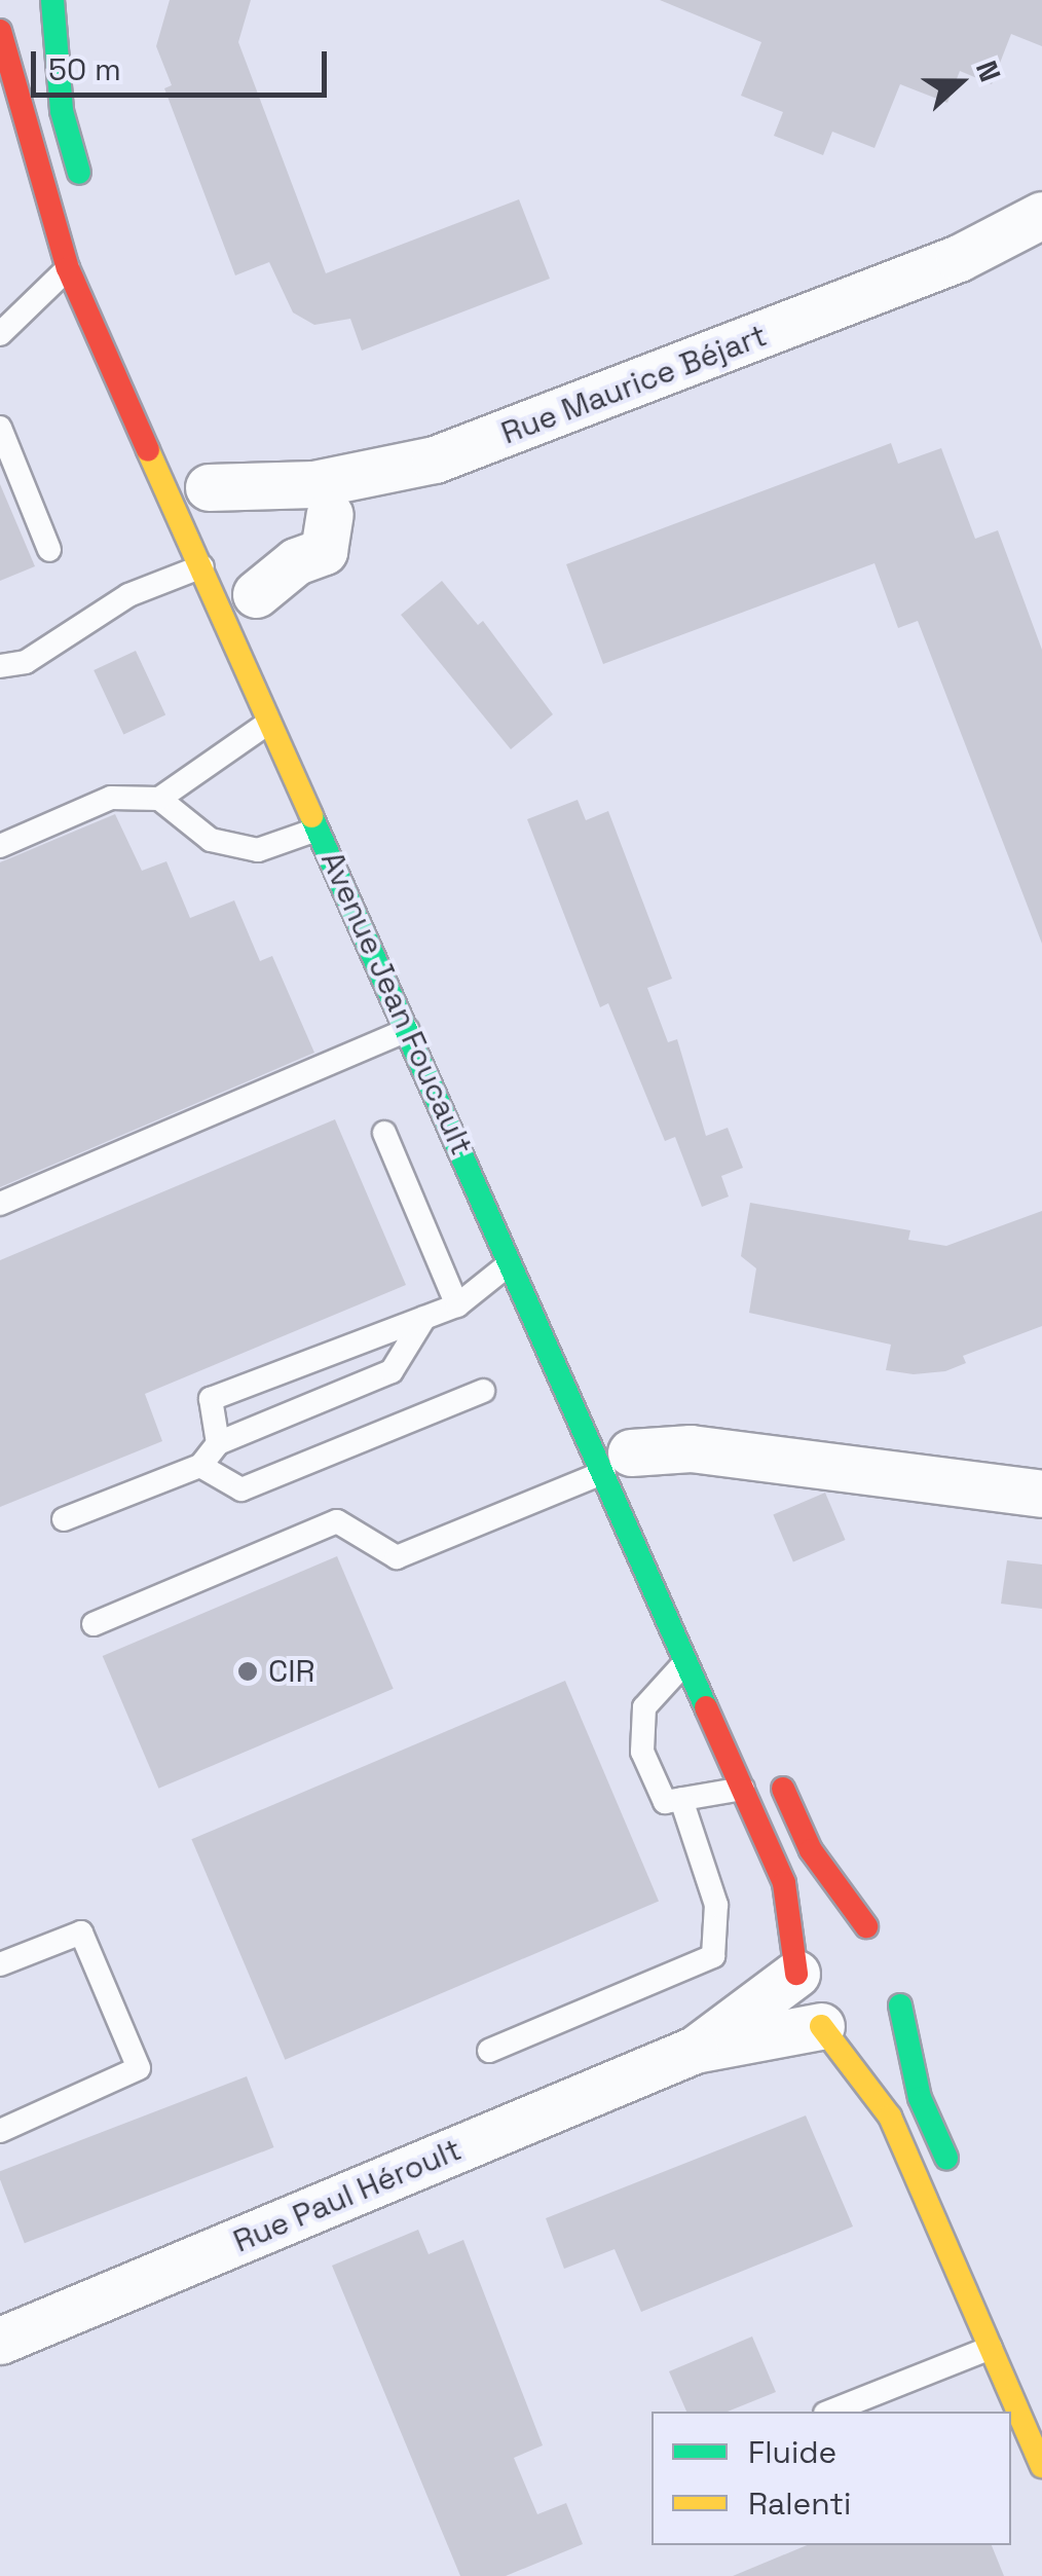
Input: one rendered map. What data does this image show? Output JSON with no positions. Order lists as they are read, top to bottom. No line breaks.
{"streets":{"main road":["Avenue Jean Foucault"],"street":["Rue Maurice Béjart","Rue Paul Héroult"]},"crossings":[["Avenue Jean Foucault","Rue Paul Héroult"]],"places":["CIR"],"legend":["Fluide","Ralenti"],"scale_bar":"50 m","north":"right"}
